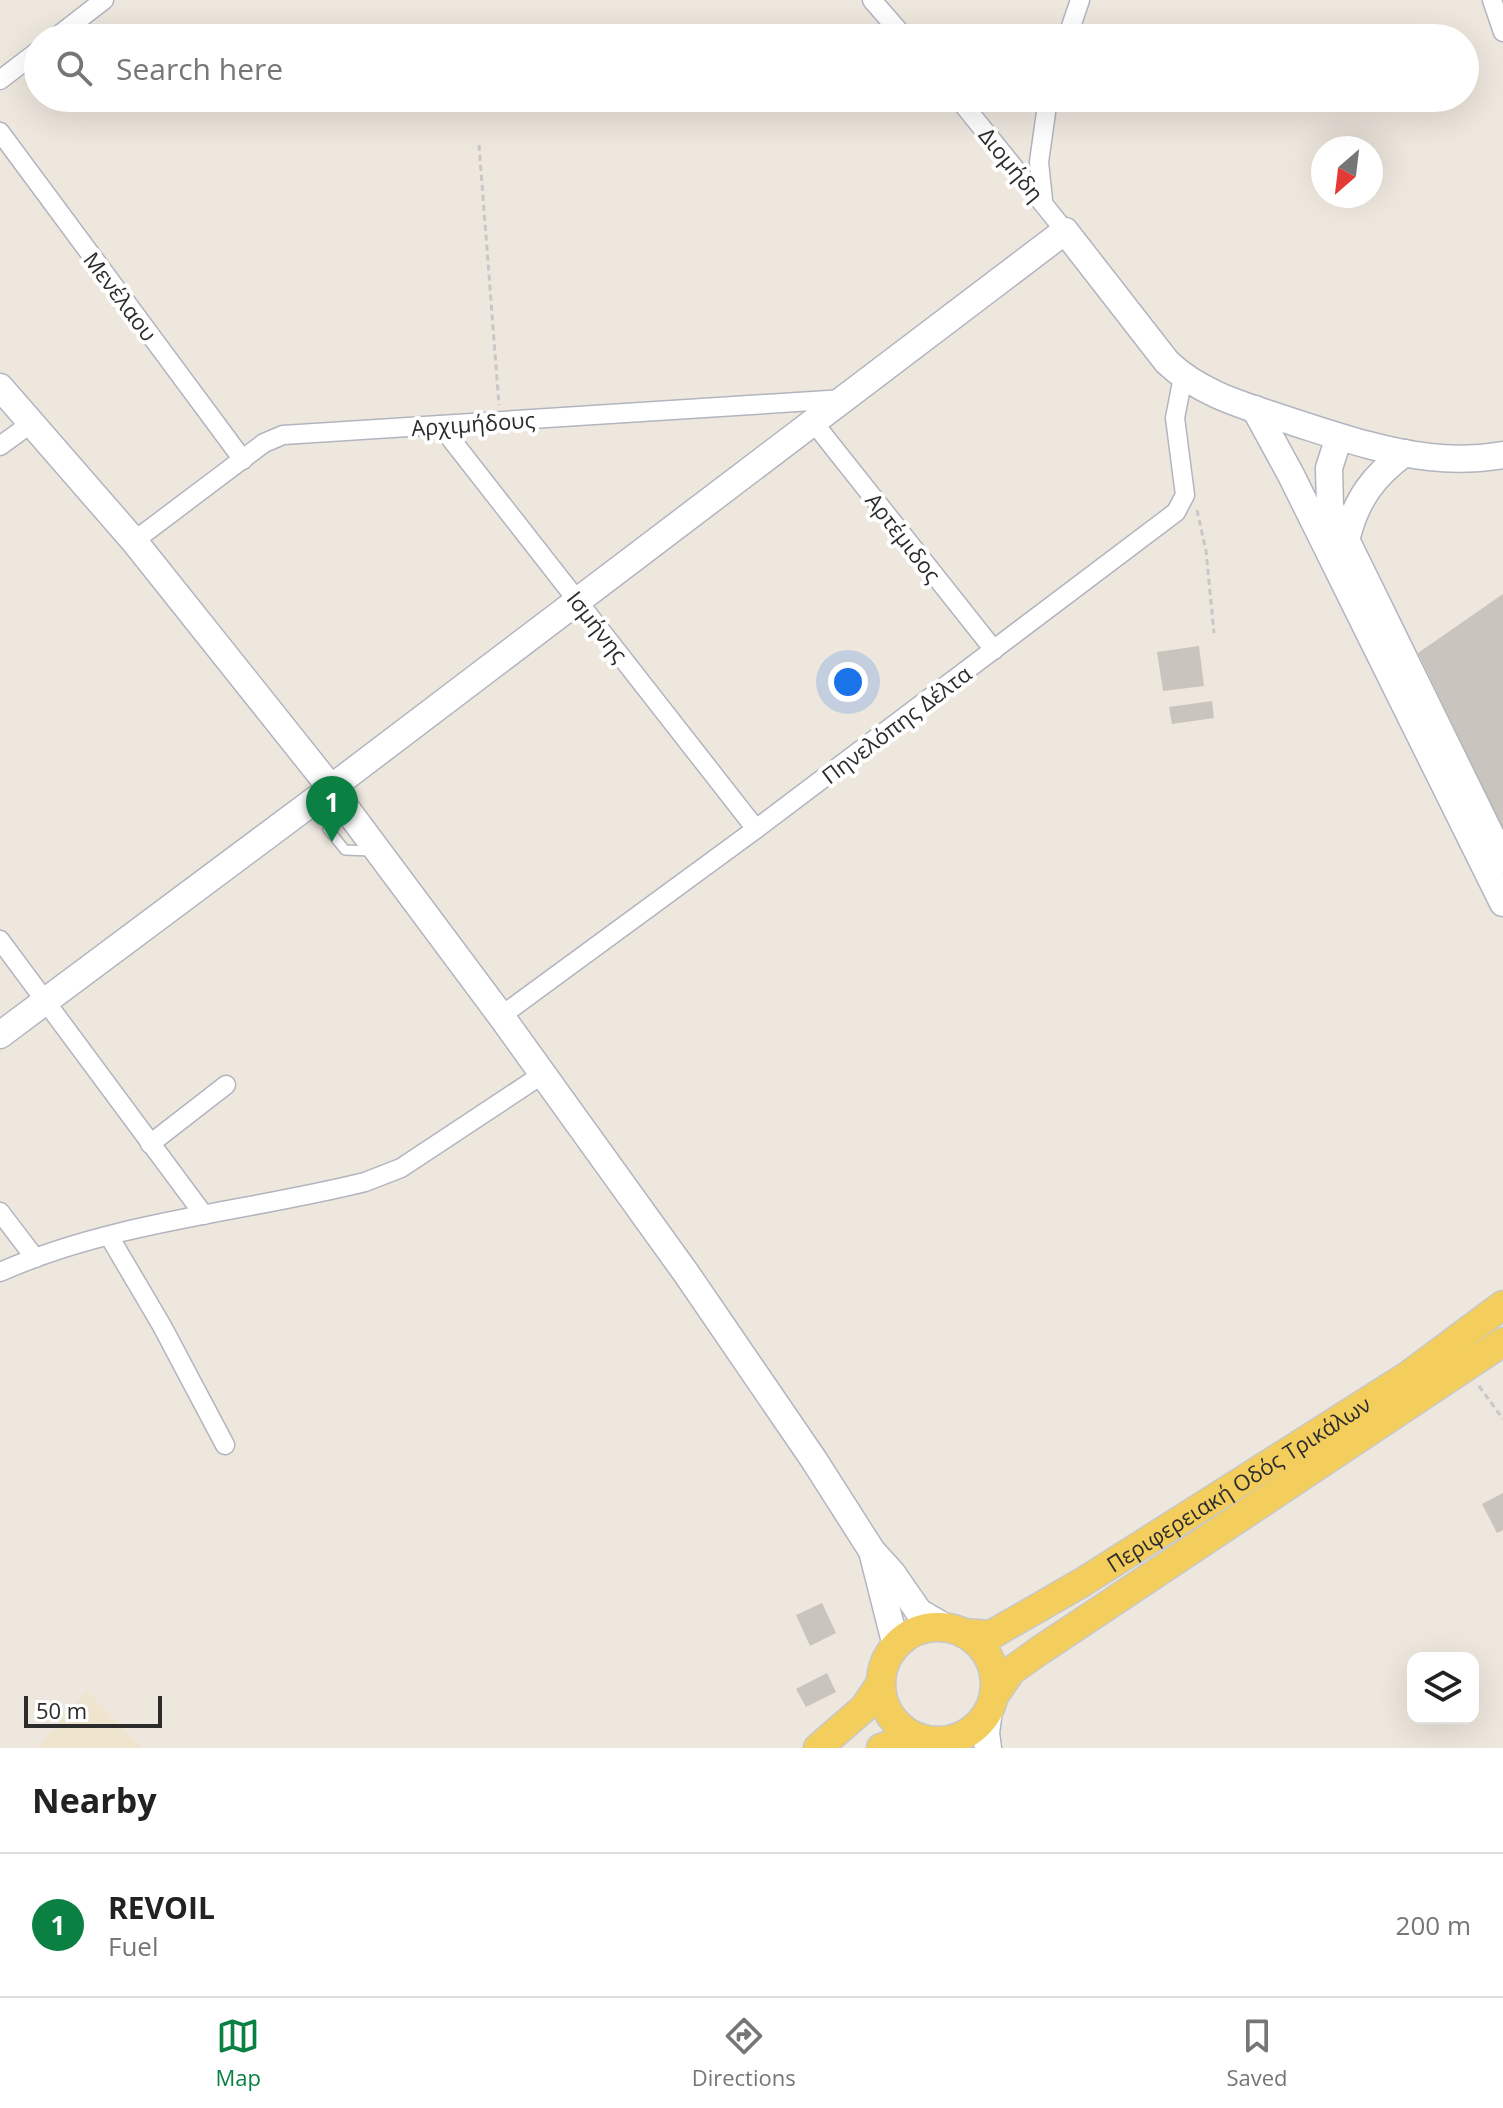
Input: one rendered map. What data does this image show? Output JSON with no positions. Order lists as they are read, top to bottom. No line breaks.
{"streets":{"main road":["Περιφερειακή Οδός Τρικάλων"],"street":["Διομήδη","Μενέλαου","Αρχιμήδους","Αρτέμιδος","Ισμήνης","Πηνελόπης Δέλτα"]},"crossings":[["Μενέλαου","Αρχιμήδους"],["Αρχιμήδους","Ισμήνης"],["Αρτέμιδος","Πηνελόπης Δέλτα"],["Ισμήνης","Πηνελόπης Δέλτα"]],"scale_bar":"50 m","north":"bottom left","page":{"search":"Search here","pins":"1","scale":"50 m","heading":"Nearby","list":[{"mark":"1","name":"REVOIL","note":"Fuel","value":"200 m"}],"nav":["Map","Directions","Saved"]}}
